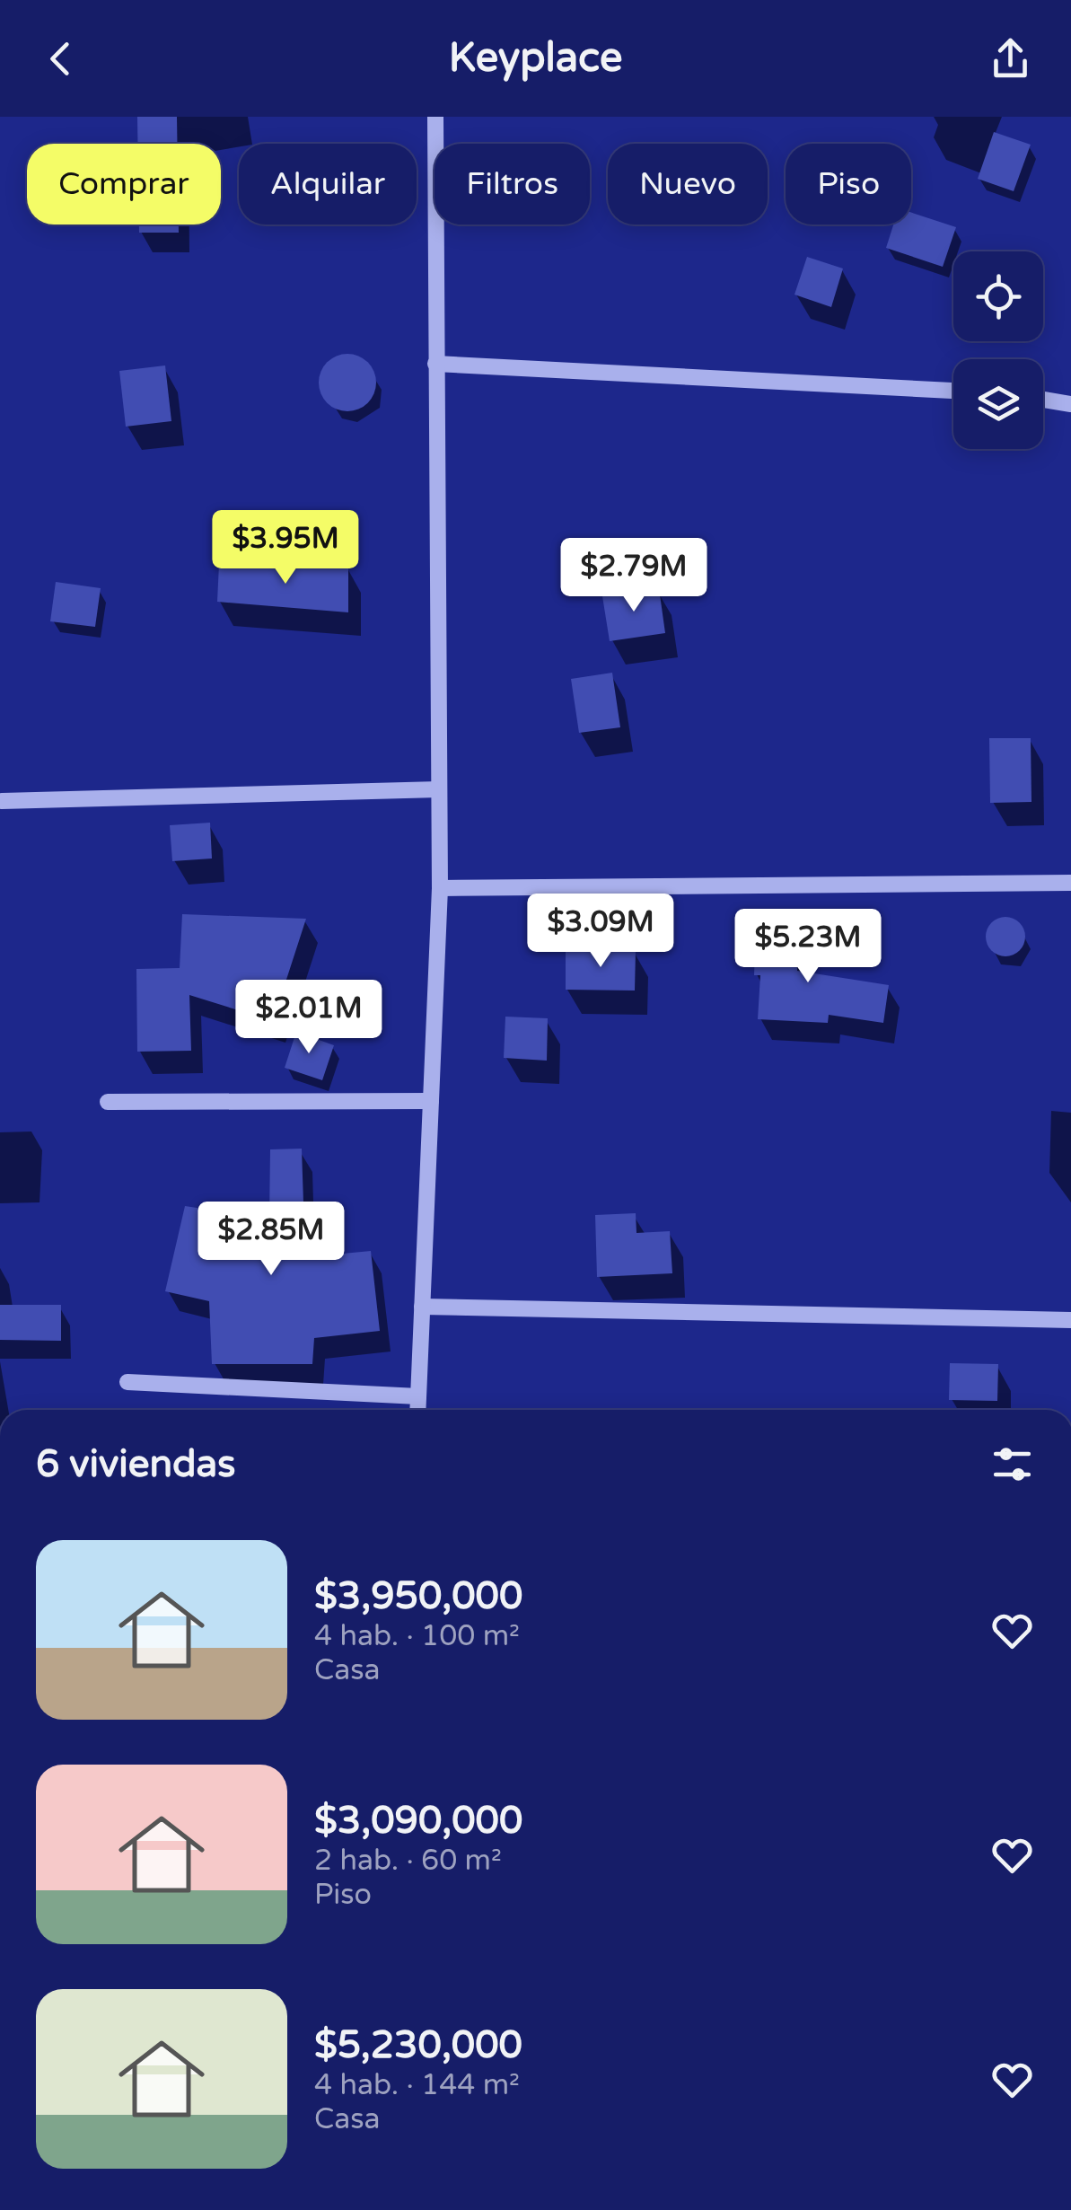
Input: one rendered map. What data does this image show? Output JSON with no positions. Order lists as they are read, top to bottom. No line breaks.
{"page":{"header":"Keyplace","chip":["Comprar","Alquilar","Filtros","Nuevo","Piso"],"price":["$3.95M","$2.79M","$3.09M","$5.23M","$2.01M","$2.85M"],"heading":"6 viviendas","list":[{"name":"$3,950,000","note":"4 hab. · 100 m² · Casa"},{"name":"$3,090,000","note":"2 hab. · 60 m² · Piso"},{"name":"$5,230,000","note":"4 hab. · 144 m² · Casa"}]}}
